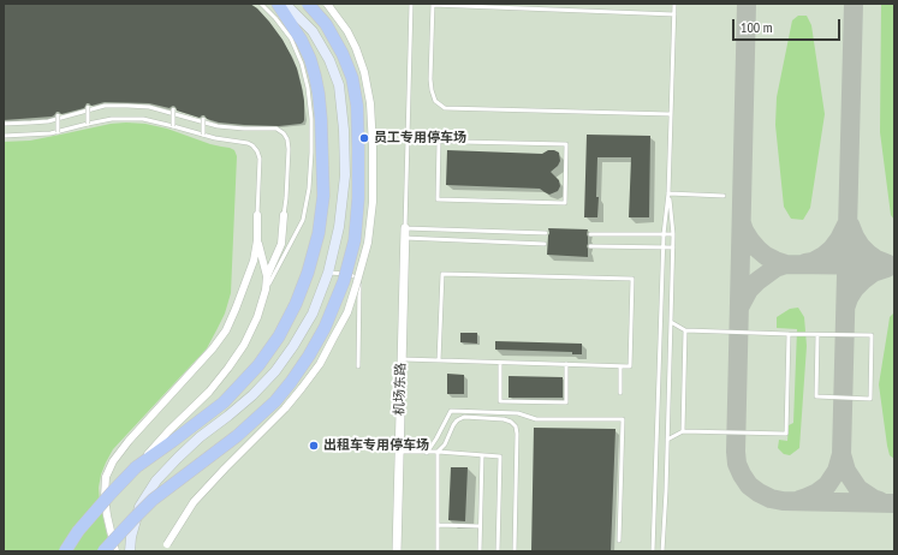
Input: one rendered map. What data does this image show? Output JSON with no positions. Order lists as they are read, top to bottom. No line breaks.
{"streets":{"street":["机场东路"]},"places":["员工专用停车场","出租车专用停车场"],"scale_bar":"100 m"}
